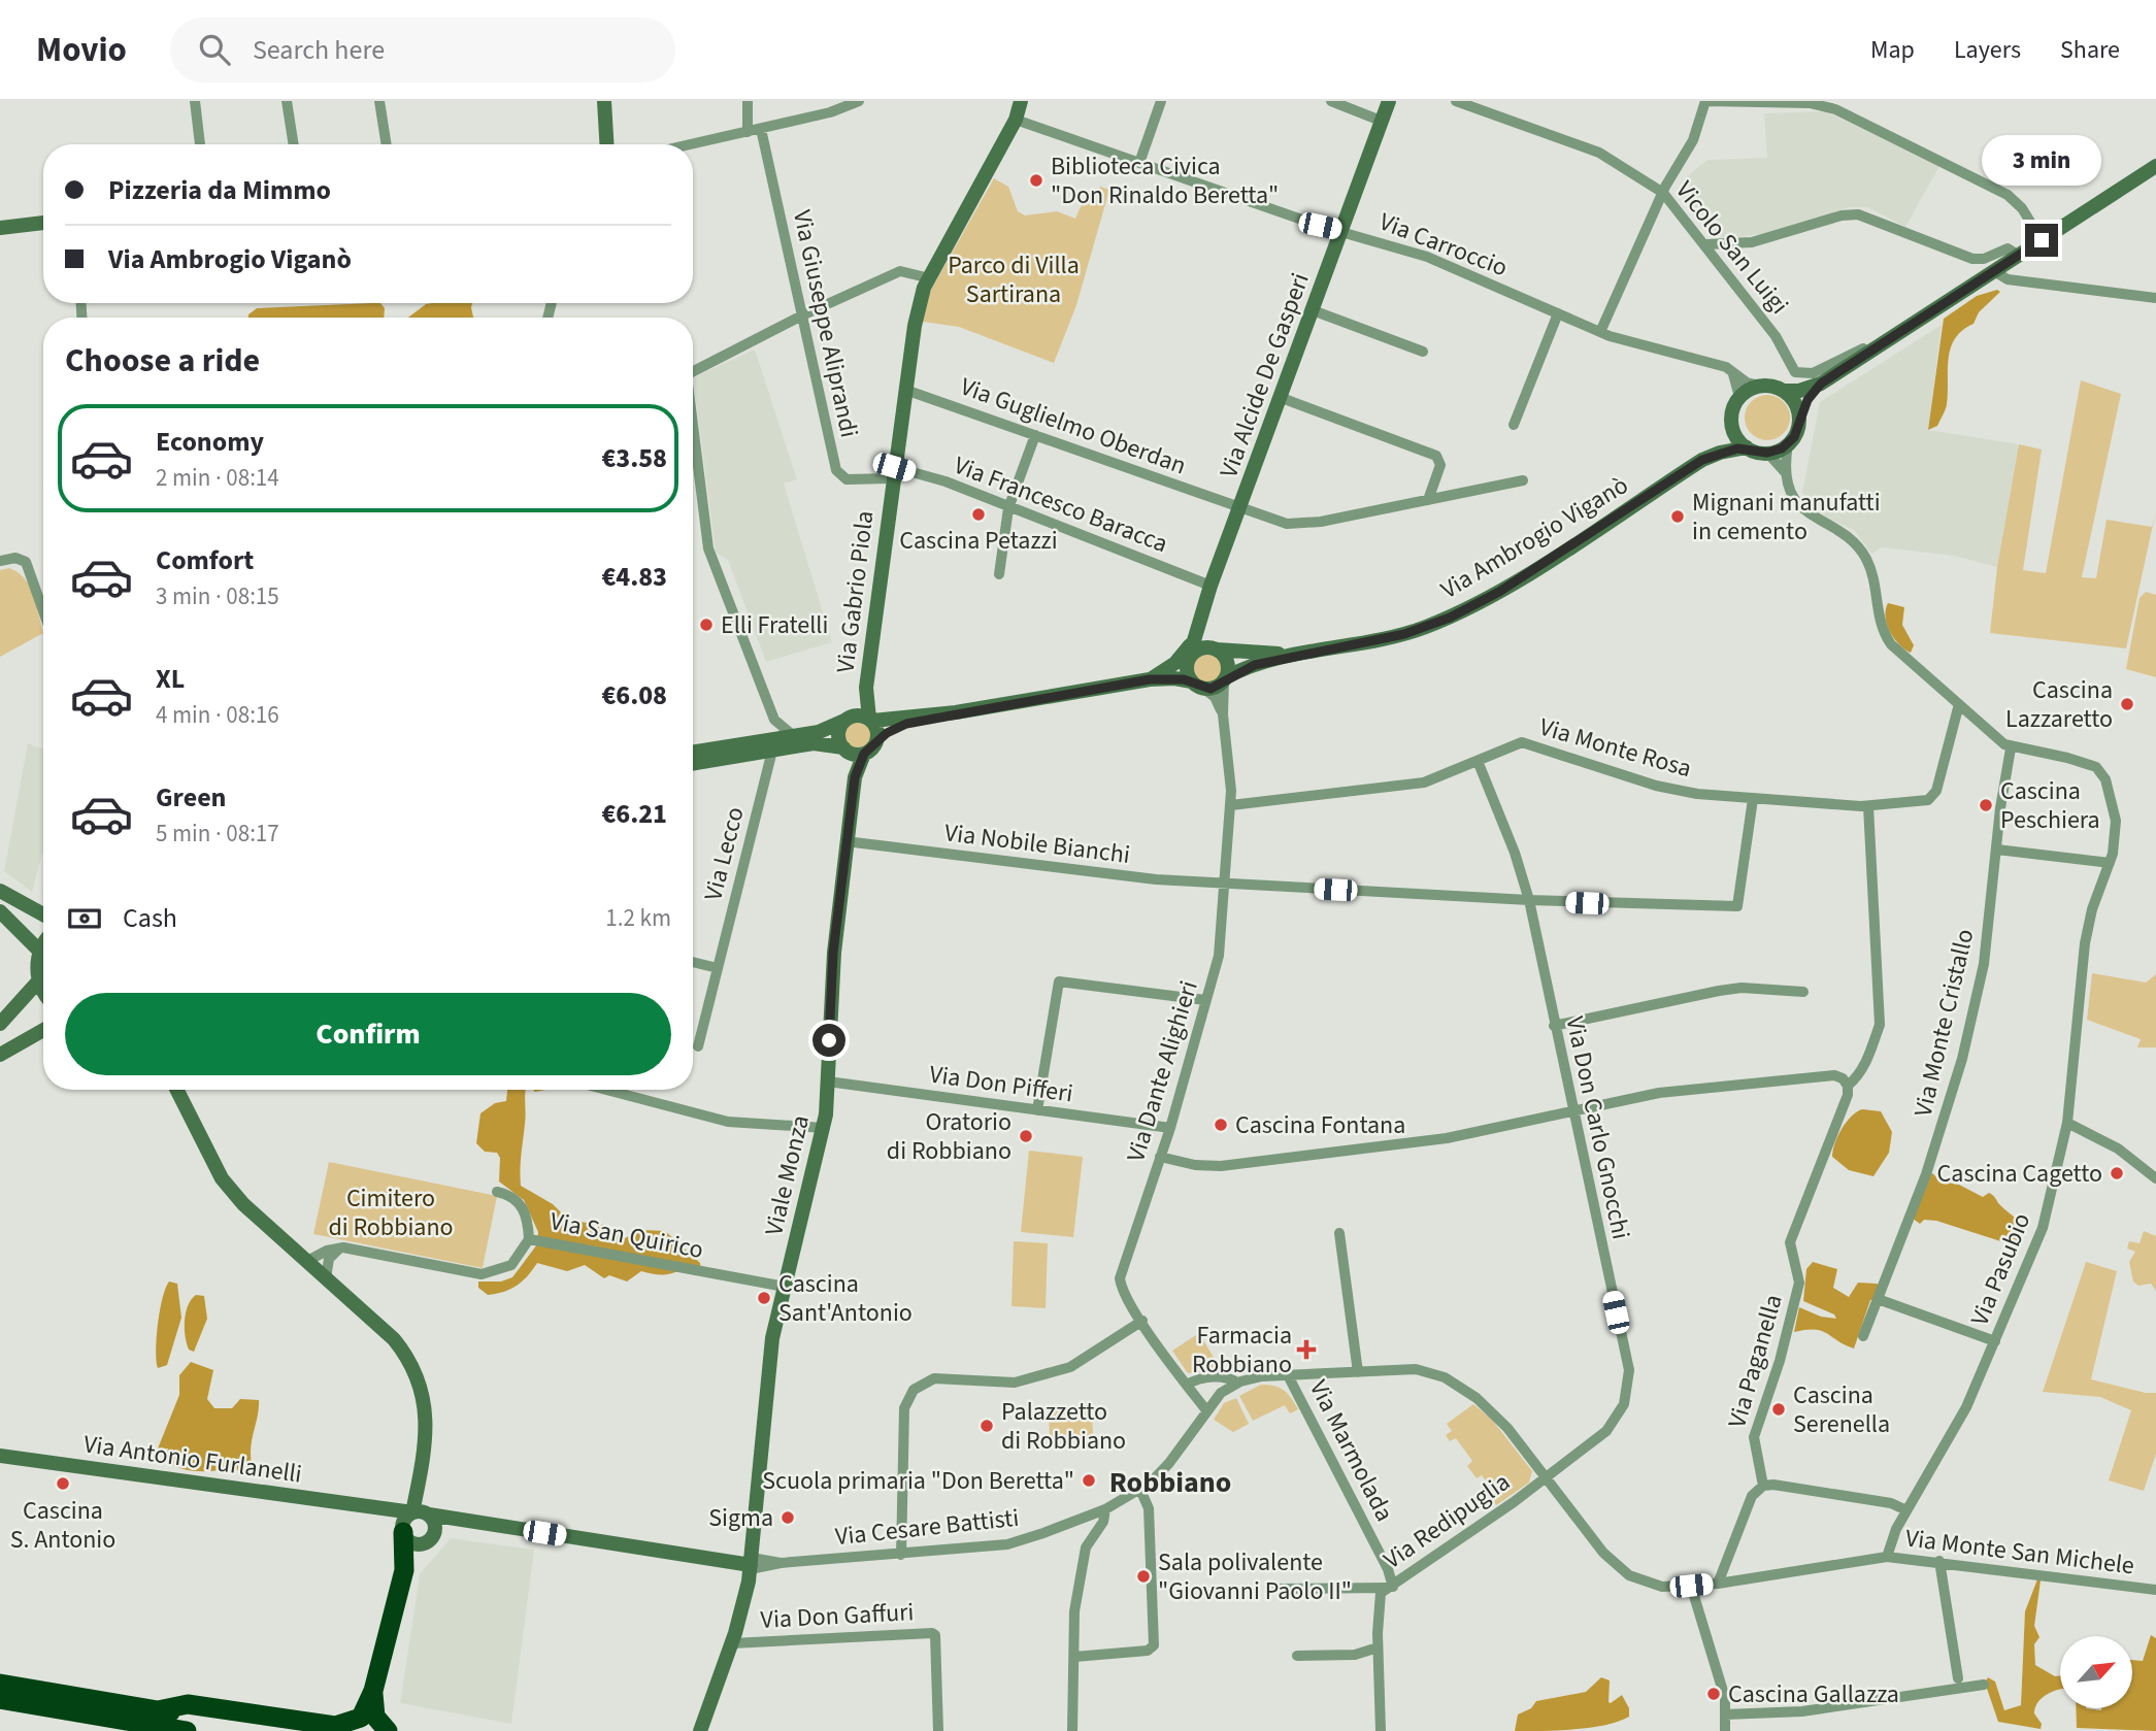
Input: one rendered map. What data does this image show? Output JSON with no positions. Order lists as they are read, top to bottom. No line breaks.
{"streets":{"main road":["Via Alcide De Gasperi","Via Ambrogio Viganò","Via Gabrio Piola","Viale Monza","Via Antonio Furlanelli"],"street":["Via Carroccio","Vicolo San Luigi","Via Giuseppe Aliprandi","Via Guglielmo Oberdan","Via Francesco Baracca","Via Monte Rosa","Via Nobile Bianchi","Via Lecco","Via Monte Cristallo","Via Dante Alighieri","Via Don Pifferi","Via Don Carlo Gnocchi","Via San Quirico","Via Pasubio","Via Paganella","Via Marmolada","Via Redipuglia","Via Cesare Battisti","Via Monte San Michele","Via Don Gaffuri"]},"crossings":[["Via Carroccio","Via Alcide De Gasperi"],["Via Carroccio","Via Ambrogio Viganò"],["Via Giuseppe Aliprandi","Via Francesco Baracca"],["Via Giuseppe Aliprandi","Via Gabrio Piola"],["Via Alcide De Gasperi","Via Guglielmo Oberdan"],["Via Alcide De Gasperi","Via Francesco Baracca"],["Via Alcide De Gasperi","Via Ambrogio Viganò"],["Via Alcide De Gasperi","Via Dante Alighieri"],["Via Guglielmo Oberdan","Via Gabrio Piola"],["Via Francesco Baracca","Via Gabrio Piola"],["Via Ambrogio Viganò","Via Dante Alighieri"],["Via Gabrio Piola","Viale Monza"],["Via Monte Rosa","Via Nobile Bianchi"],["Via Monte Rosa","Via Dante Alighieri"],["Via Monte Rosa","Via Don Carlo Gnocchi"],["Via Nobile Bianchi","Via Dante Alighieri"],["Via Nobile Bianchi","Via Don Carlo Gnocchi"],["Via Nobile Bianchi","Viale Monza"],["Via Monte Cristallo","Via Pasubio"],["Via Dante Alighieri","Via Don Pifferi"],["Via Dante Alighieri","Via Monte San Michele"],["Via Don Pifferi","Viale Monza"],["Via Don Carlo Gnocchi","Via Redipuglia"],["Via Don Carlo Gnocchi","Via Monte San Michele"],["Viale Monza","Via San Quirico"],["Viale Monza","Via Antonio Furlanelli"],["Viale Monza","Via Cesare Battisti"],["Viale Monza","Via Don Gaffuri"],["Via Pasubio","Via Monte San Michele"],["Via Marmolada","Via Redipuglia"],["Via Marmolada","Via Monte San Michele"],["Via Antonio Furlanelli","Via Cesare Battisti"],["Via Redipuglia","Via Monte San Michele"],["Via Cesare Battisti","Via Monte San Michele"]],"districts":["Robbiano"],"parks":["Parco di Villa Sartirana","Cimitero di Robbiano"],"places":{"other":["Biblioteca Civica \"Don Rinaldo Beretta\"","Cascina Petazzi","Mignani manufatti in cemento","Elli Fratelli","Cascina Lazzaretto","Cascina Peschiera","Cascina Fontana","Oratorio di Robbiano","Cascina Cagetto","Cascina Sant'Antonio","Cascina Serenella","Palazzetto di Robbiano","Scuola primaria \"Don Beretta\"","Cascina S. Antonio","Sigma","Sala polivalente \"Giovanni Paolo II\"","Cascina Gallazza"],"health":["Farmacia Robbiano"]},"north":"top right","page":{"header":"Movio","search":"Search here","nav":["Map","Layers","Share"],"bubble":"3 min","banner":["Pizzeria da Mimmo","Via Ambrogio Viganò"],"heading":"Choose a ride","list":[{"name":"Economy","note":"2 min · 08:14","value":"€3.58"},{"name":"Comfort","note":"3 min · 08:15","value":"€4.83"},{"name":"XL","note":"4 min · 08:16","value":"€6.08"},{"name":"Green","note":"5 min · 08:17","value":"€6.21"}],"pay":["Cash","1.2 km"],"buttons":"Confirm"}}
